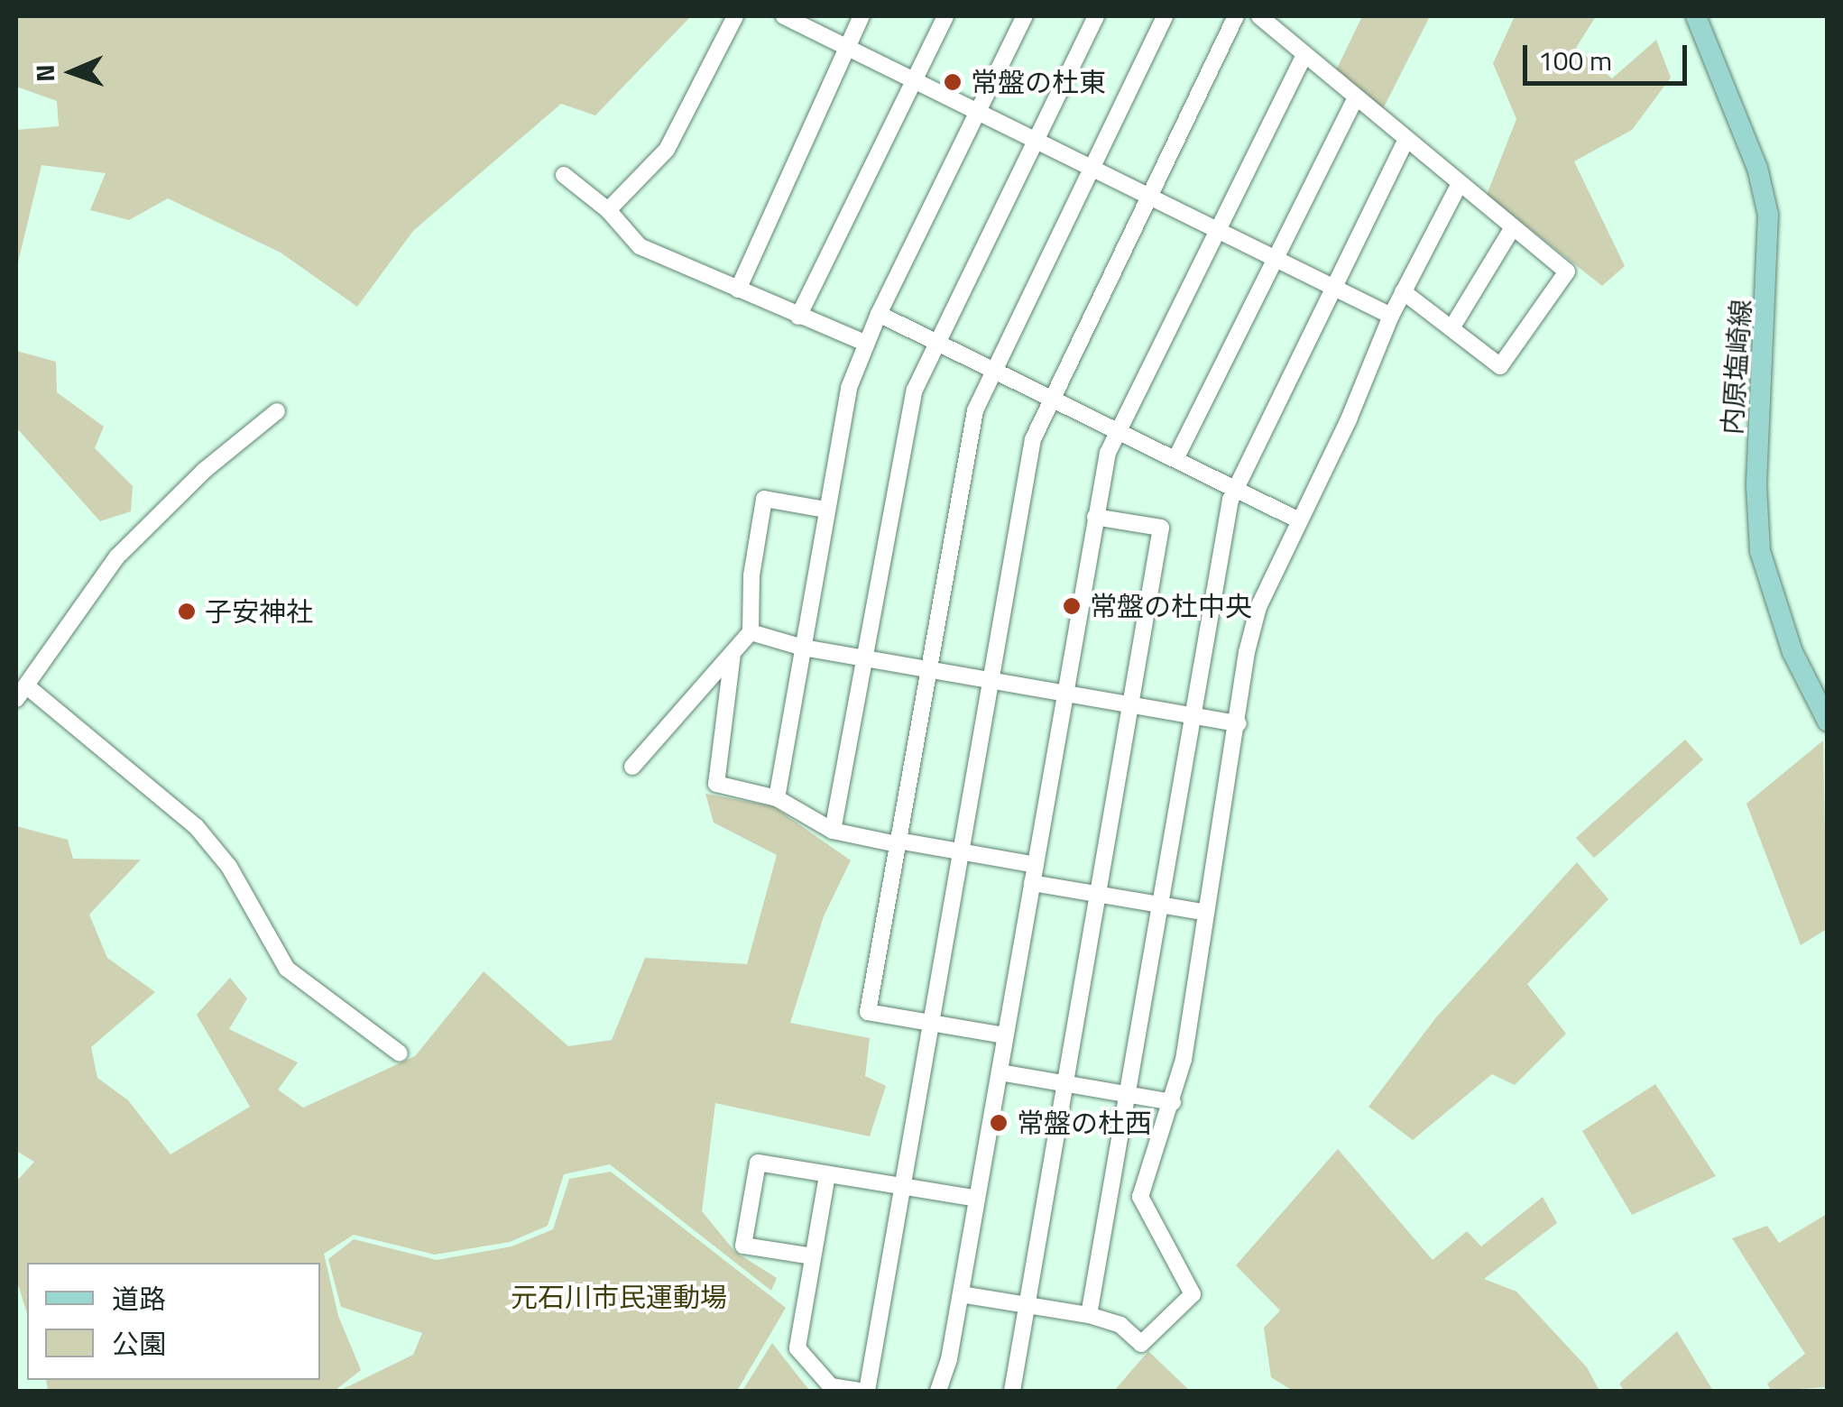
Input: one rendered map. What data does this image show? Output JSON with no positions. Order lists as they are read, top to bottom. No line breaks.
{"streets":{"main road":["内原塩崎線"]},"parks":["元石川市民運動場"],"places":["常盤の杜東","常盤の杜中央","子安神社","常盤の杜西"],"legend":["道路","公園"],"scale_bar":"100 m","north":"left"}
